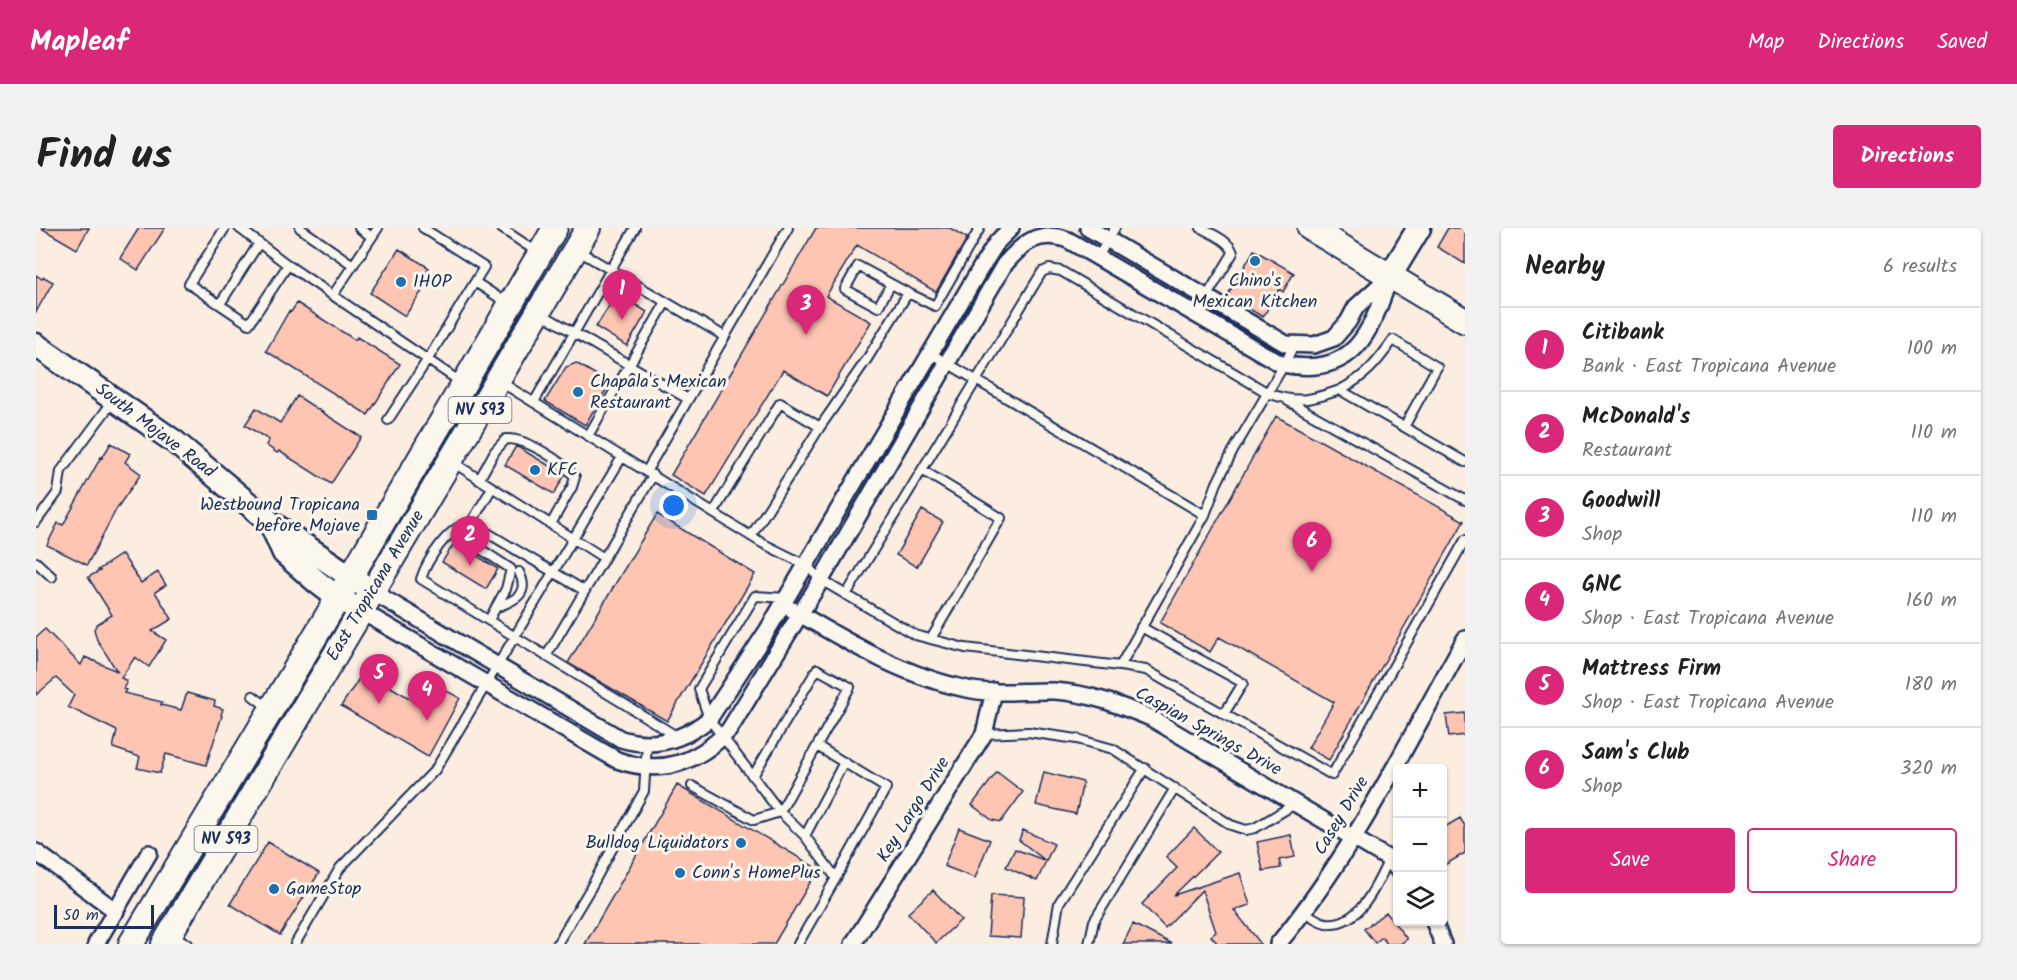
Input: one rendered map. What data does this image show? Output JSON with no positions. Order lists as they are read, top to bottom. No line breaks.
{"streets":{"main road":["NV 593","East Tropicana Avenue"],"street":["South Mojave Road","Caspian Springs Drive","Key Largo Drive","Casey Drive"]},"crossings":[["South Mojave Road","East Tropicana Avenue"],["Caspian Springs Drive","Key Largo Drive"],["Caspian Springs Drive","Casey Drive"]],"places":{"other":["Chino's Mexican Kitchen","IHOP","Chapala's Mexican Restaurant","KFC","Bulldog Liquidators","Conn's HomePlus","GameStop"],"transit":["Westbound Tropicana before Mojave"]},"scale_bar":"50 m","page":{"header":"Mapleaf","nav":["Map","Directions","Saved"],"title":"Find us","buttons":["Directions",["Save","Share"]],"heading":["Nearby","6 results"],"pins":["1","3","2","6","5","4"],"list":[{"mark":"1","name":"Citibank","note":"Bank · East Tropicana Avenue","value":"100 m"},{"mark":"2","name":"McDonald's","note":"Restaurant","value":"110 m"},{"mark":"3","name":"Goodwill","note":"Shop","value":"110 m"},{"mark":"4","name":"GNC","note":"Shop · East Tropicana Avenue","value":"160 m"},{"mark":"5","name":"Mattress Firm","note":"Shop · East Tropicana Avenue","value":"180 m"},{"mark":"6","name":"Sam's Club","note":"Shop","value":"320 m"}],"map_buttons":["+","−"],"scale":"50 m"}}
